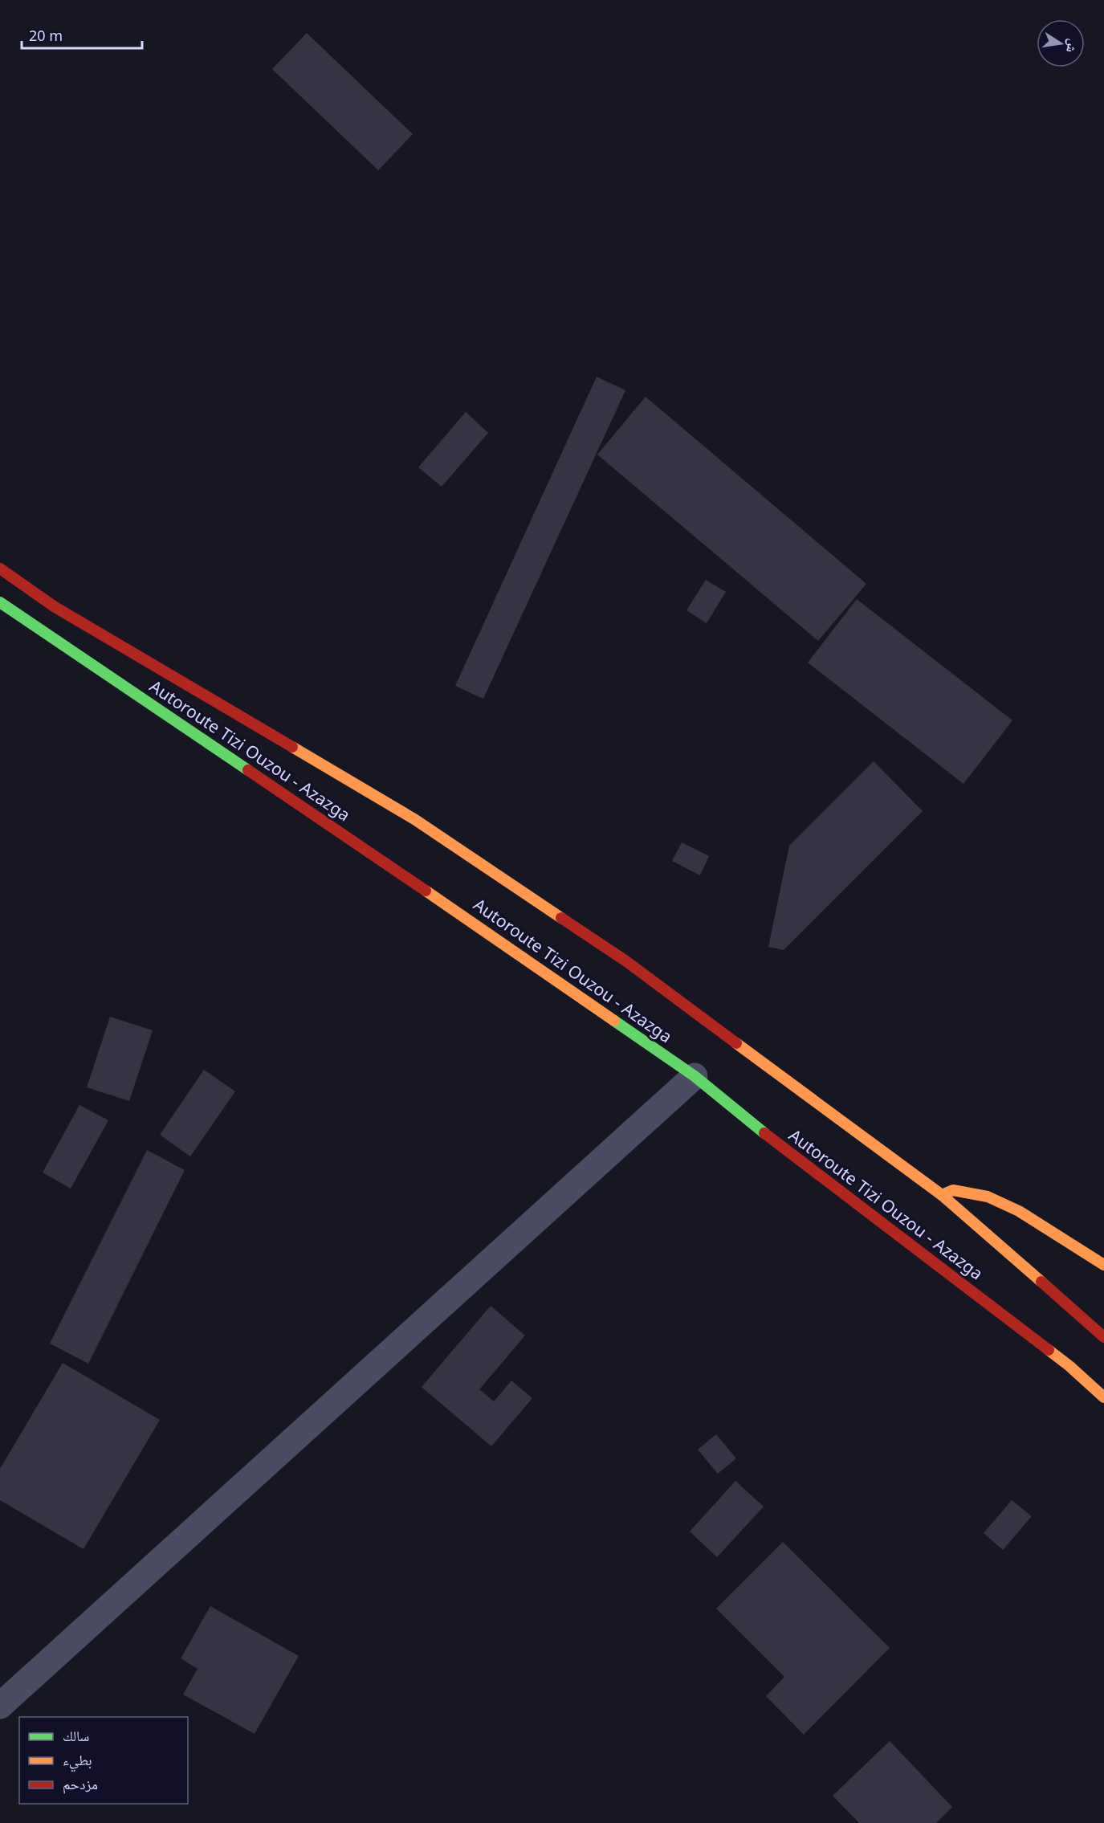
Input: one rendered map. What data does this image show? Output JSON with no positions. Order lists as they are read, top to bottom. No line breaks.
{"streets":{"main road":["Autoroute Tizi Ouzou - Azazga"]},"legend":["سالك","بطيء","مزدحم"],"scale_bar":"20 m","north":"right"}
